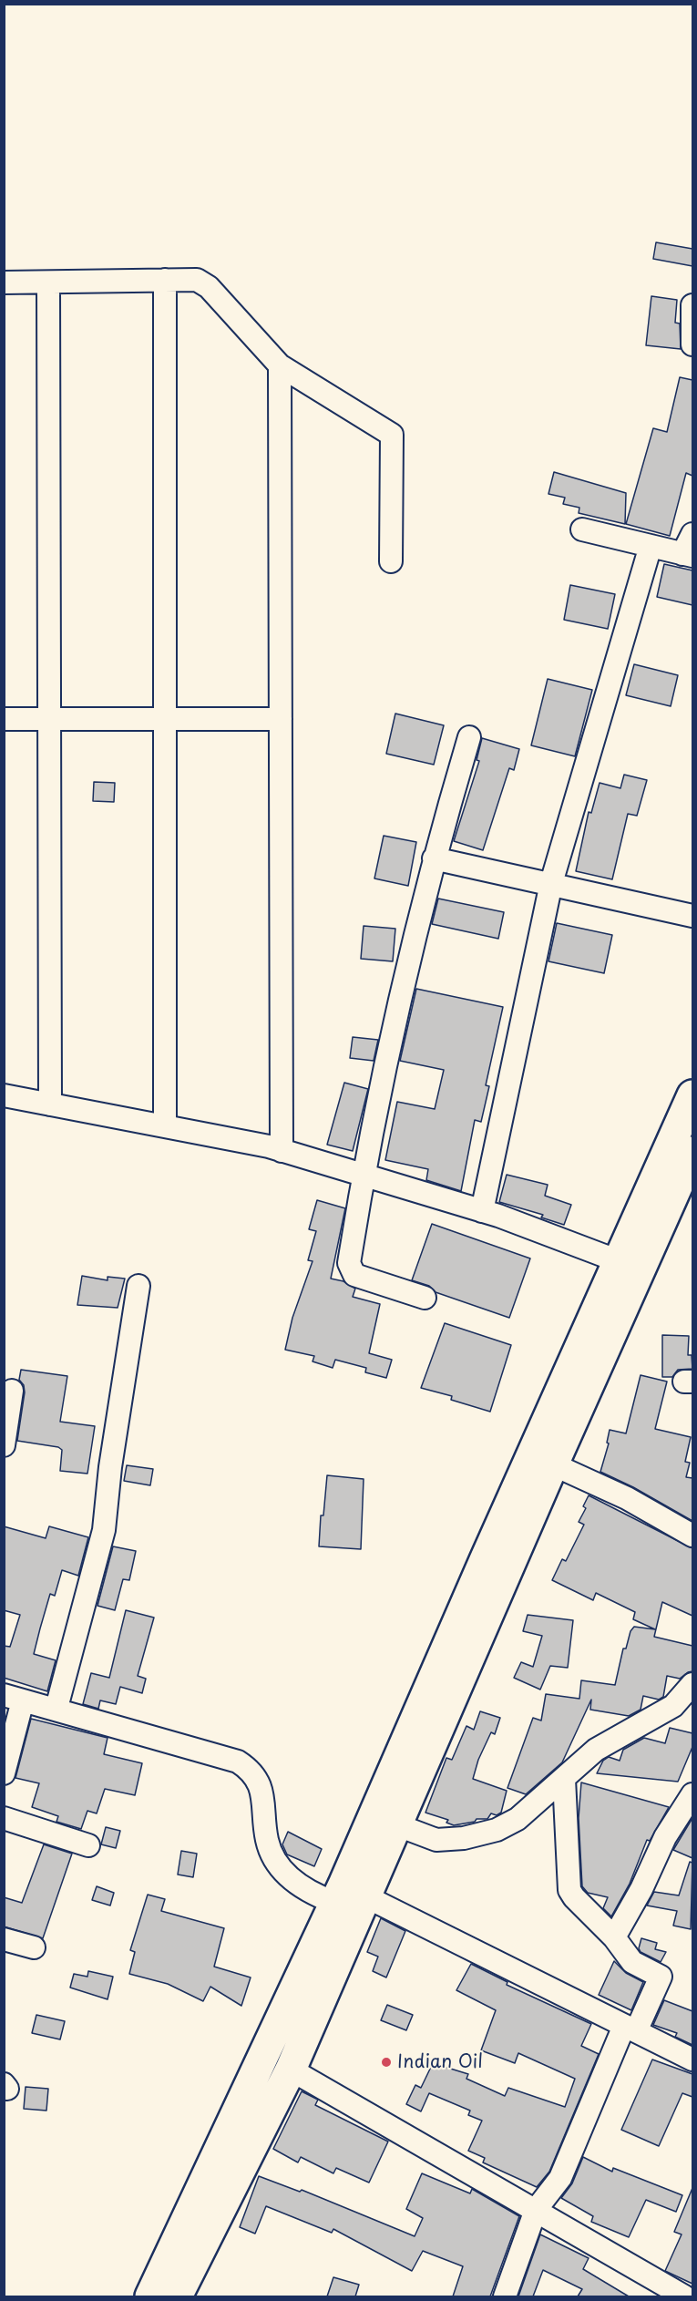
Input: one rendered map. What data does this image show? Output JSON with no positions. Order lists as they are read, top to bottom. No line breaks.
{"places":["Indian Oil"]}
